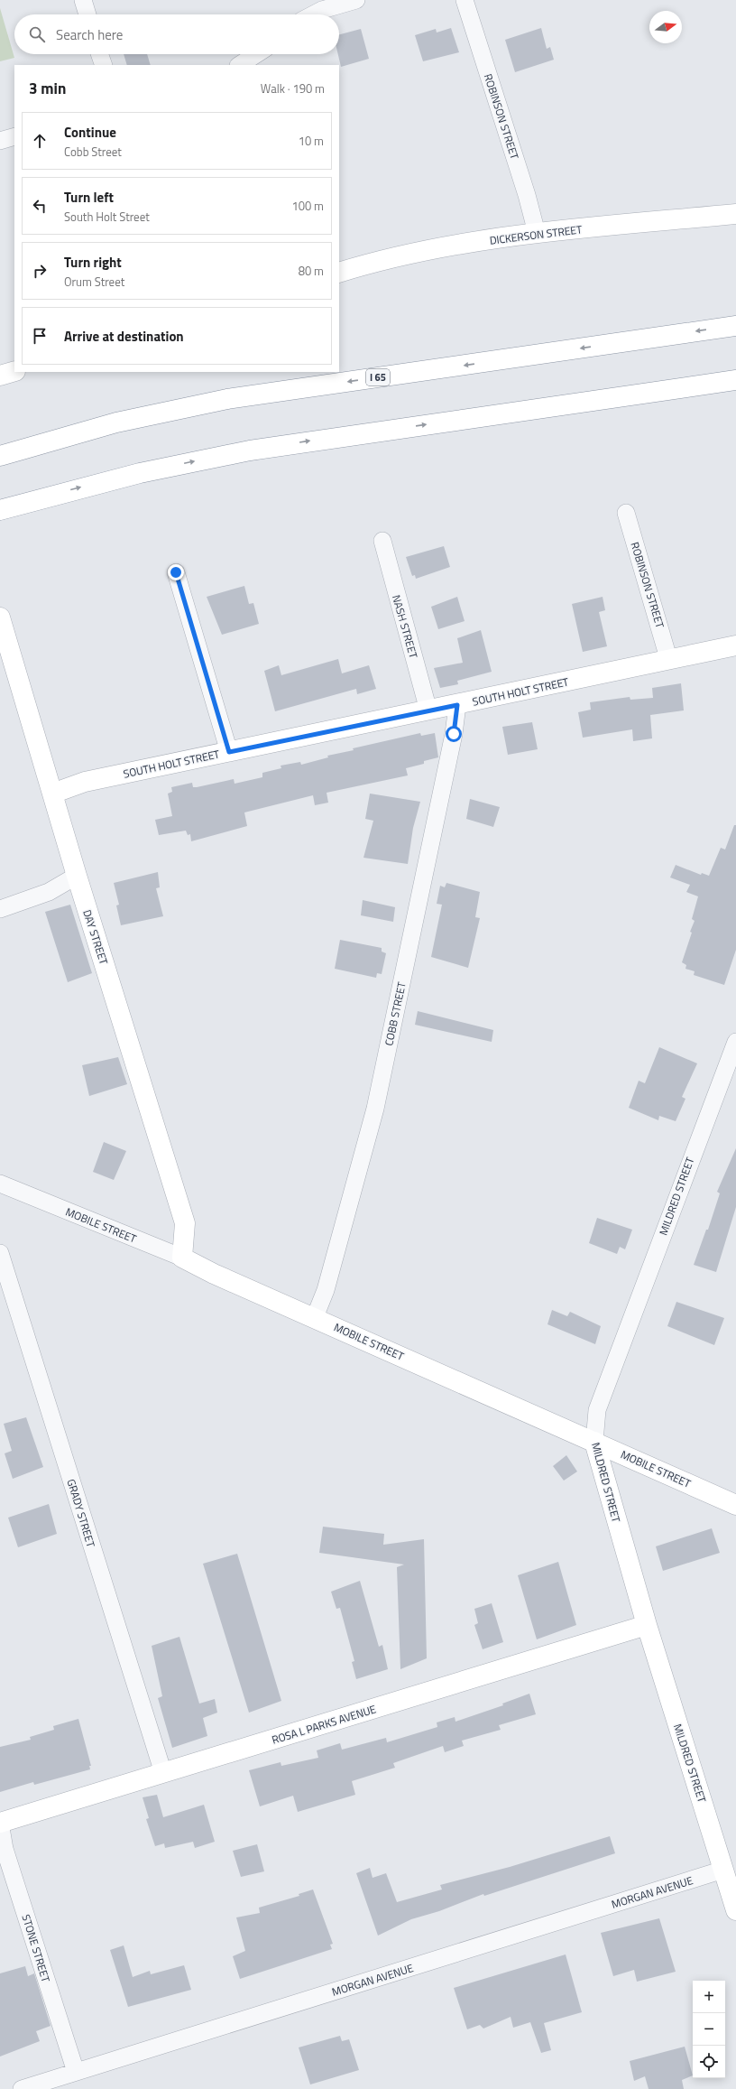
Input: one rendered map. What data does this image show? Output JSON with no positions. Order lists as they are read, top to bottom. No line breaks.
{"streets":{"main road":["DICKERSON STREET","I 65","SOUTH HOLT STREET","DAY STREET","MILDRED STREET","MOBILE STREET","ROSA L PARKS AVENUE"],"street":["ROBINSON STREET","NASH STREET","COBB STREET","GRADY STREET","MORGAN AVENUE","STONE STREET"]},"crossings":[["ROBINSON STREET","DICKERSON STREET"],["ROBINSON STREET","SOUTH HOLT STREET"],["NASH STREET","SOUTH HOLT STREET"],["SOUTH HOLT STREET","DAY STREET"],["SOUTH HOLT STREET","COBB STREET"],["DAY STREET","MOBILE STREET"],["COBB STREET","MOBILE STREET"],["MILDRED STREET","MOBILE STREET"],["MILDRED STREET","ROSA L PARKS AVENUE"],["MILDRED STREET","MORGAN AVENUE"],["GRADY STREET","ROSA L PARKS AVENUE"],["ROSA L PARKS AVENUE","STONE STREET"],["MORGAN AVENUE","STONE STREET"]],"north":"right","page":{"search":"Search here","heading":["3 min","Walk · 190 m"],"list":[["Continue","Cobb Street","10 m"],["Turn left","South Holt Street","100 m"],["Turn right","Orum Street","80 m"],"Arrive at destination"],"map_buttons":["+","−"]}}
